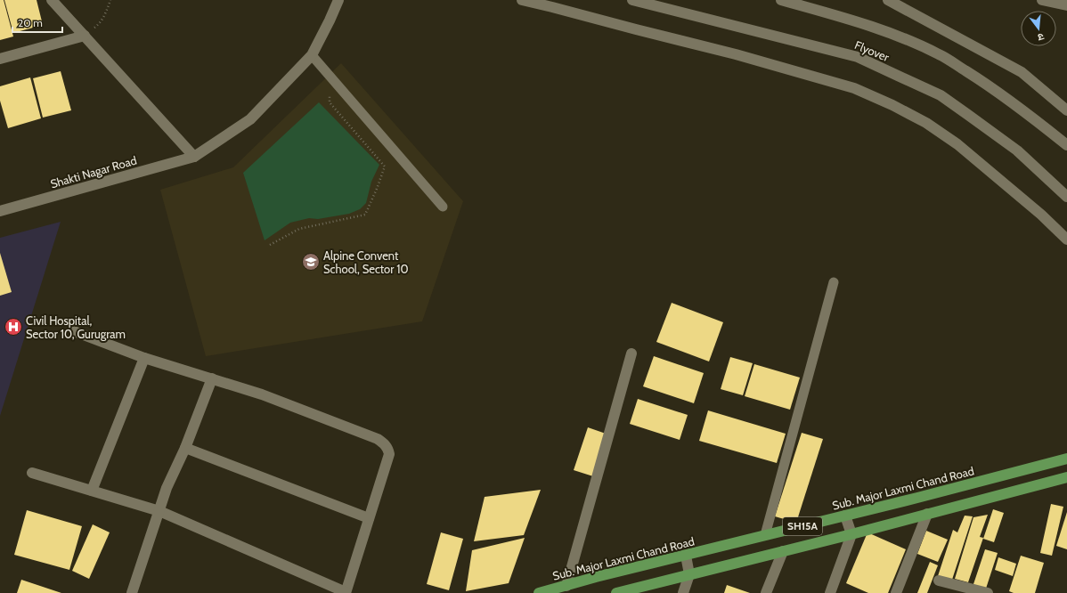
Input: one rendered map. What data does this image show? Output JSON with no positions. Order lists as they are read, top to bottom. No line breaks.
{"streets":{"main road":["Sub. Major Laxmi Chand Road","SH15A"],"street":["Flyover","Shakti Nagar Road"]},"places":{"school or university":["Alpine Convent School, Sector 10"],"hospital":["Civil Hospital, Sector 10, Gurugram"]},"scale_bar":"20 m","north":"bottom"}
